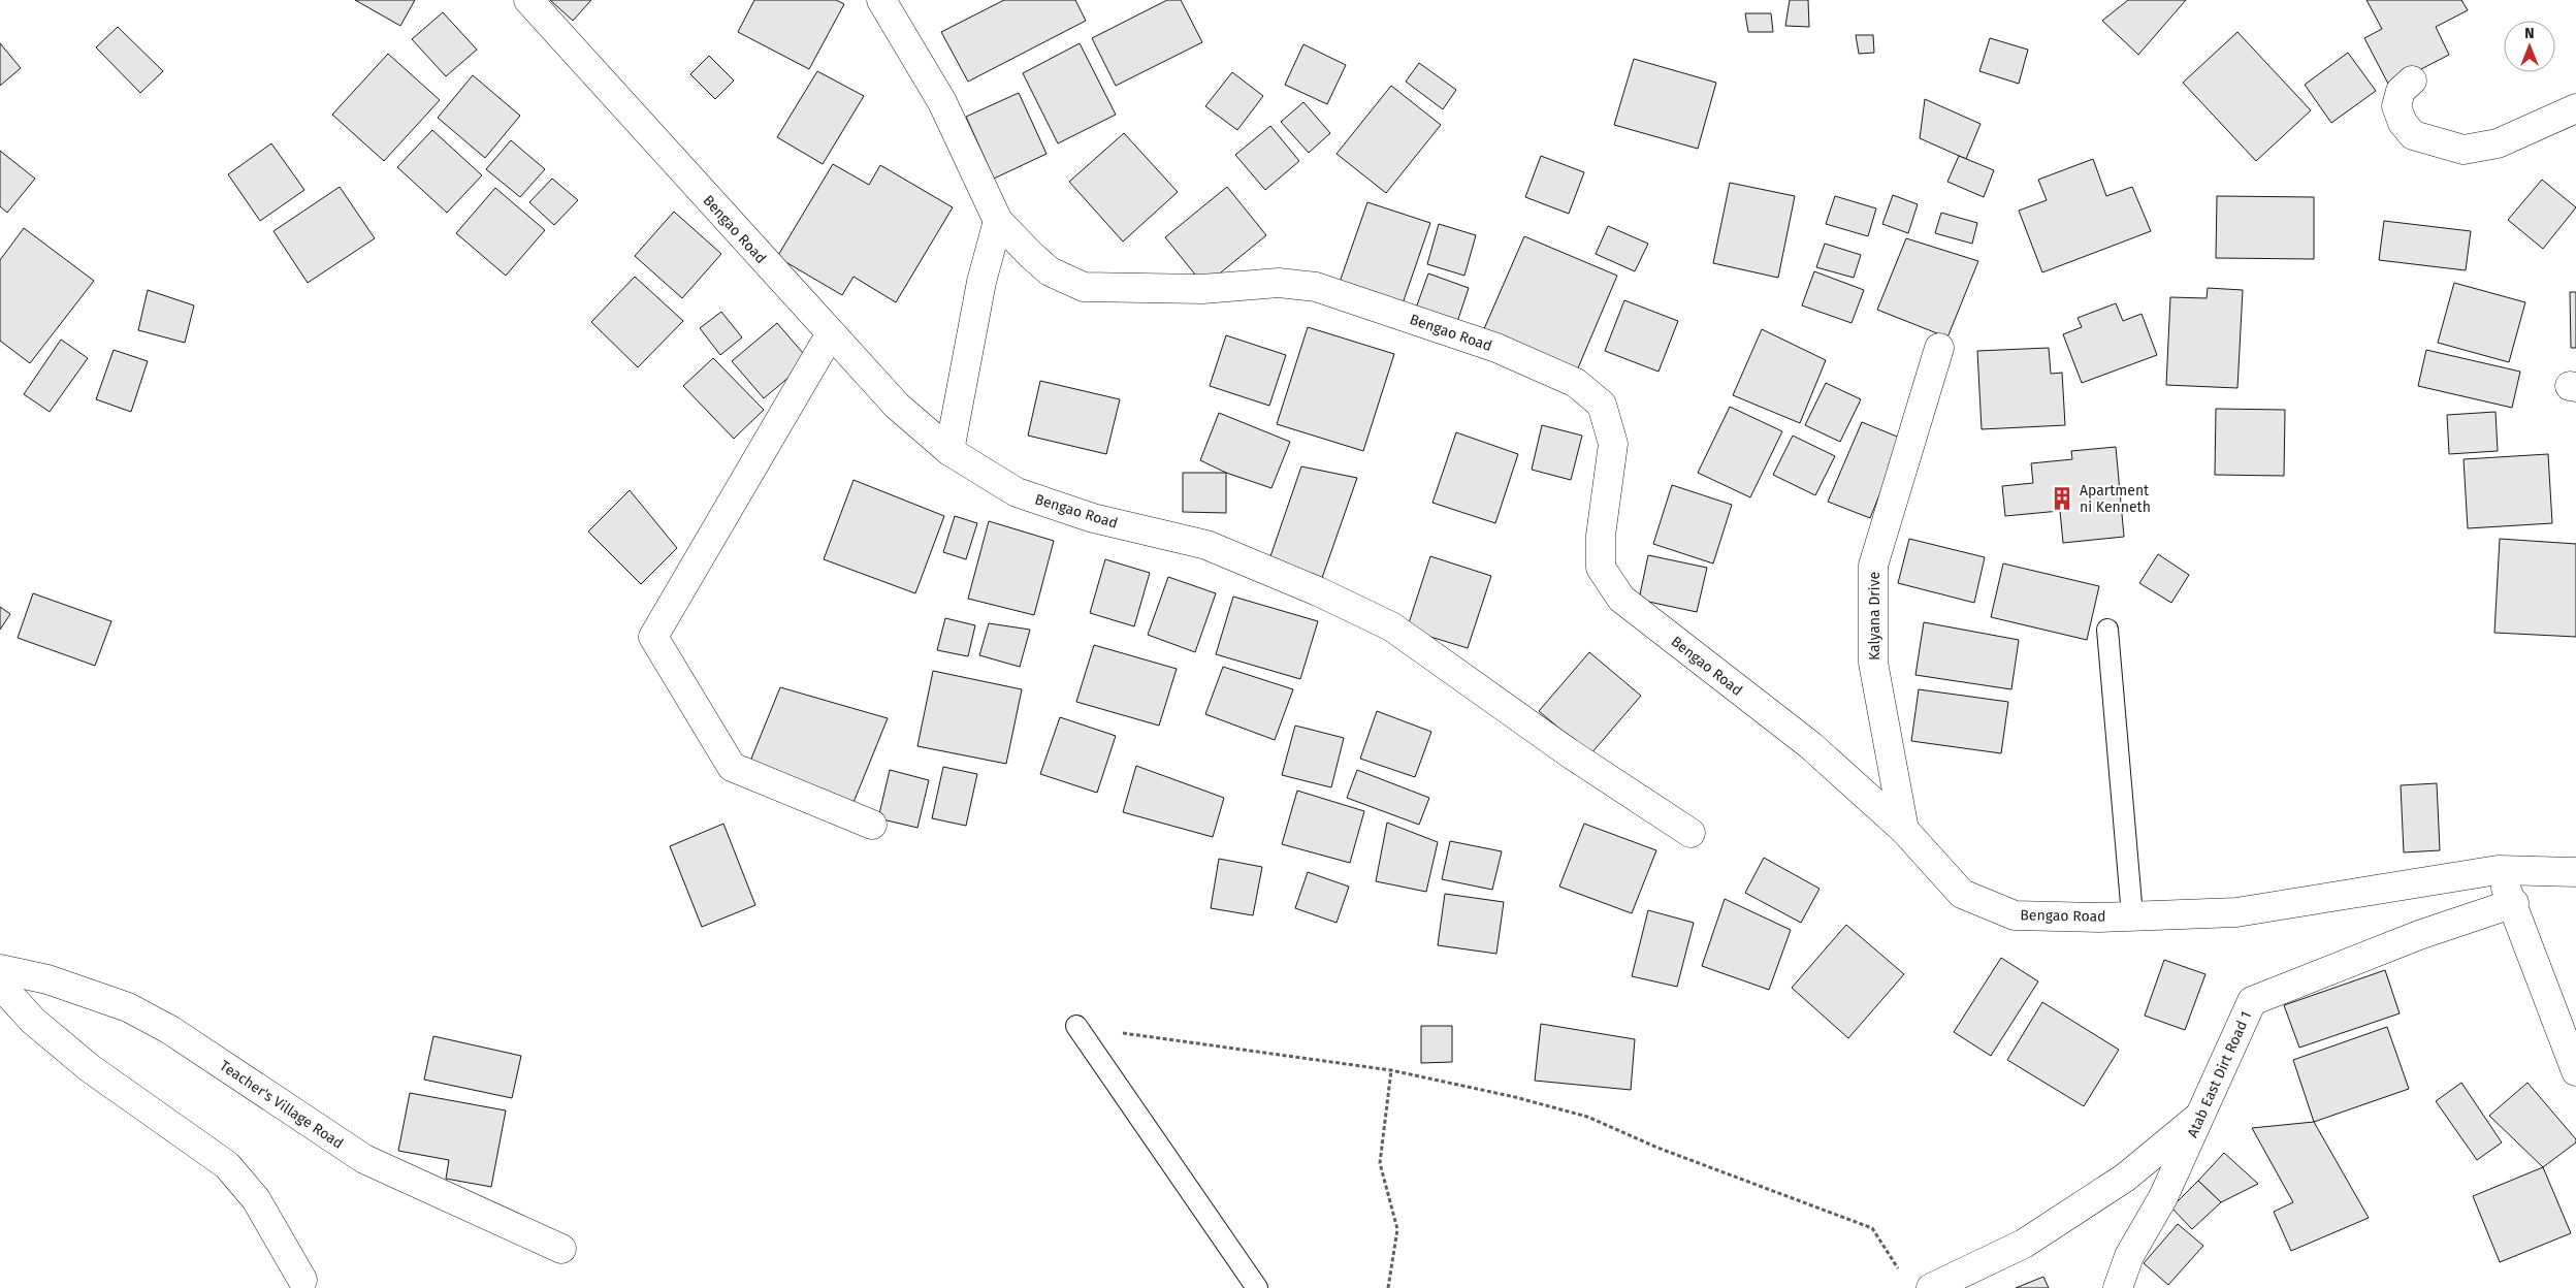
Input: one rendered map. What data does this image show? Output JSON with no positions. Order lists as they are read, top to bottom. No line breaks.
{"streets":{"street":["Bengao Road","Kalyana Drive","Atab East Dirt Road 1","Teacher's Village Road"]},"crossings":[["Bengao Road","Kalyana Drive"]],"places":{"building":["Apartment ni Kenneth"]},"north":"top"}
